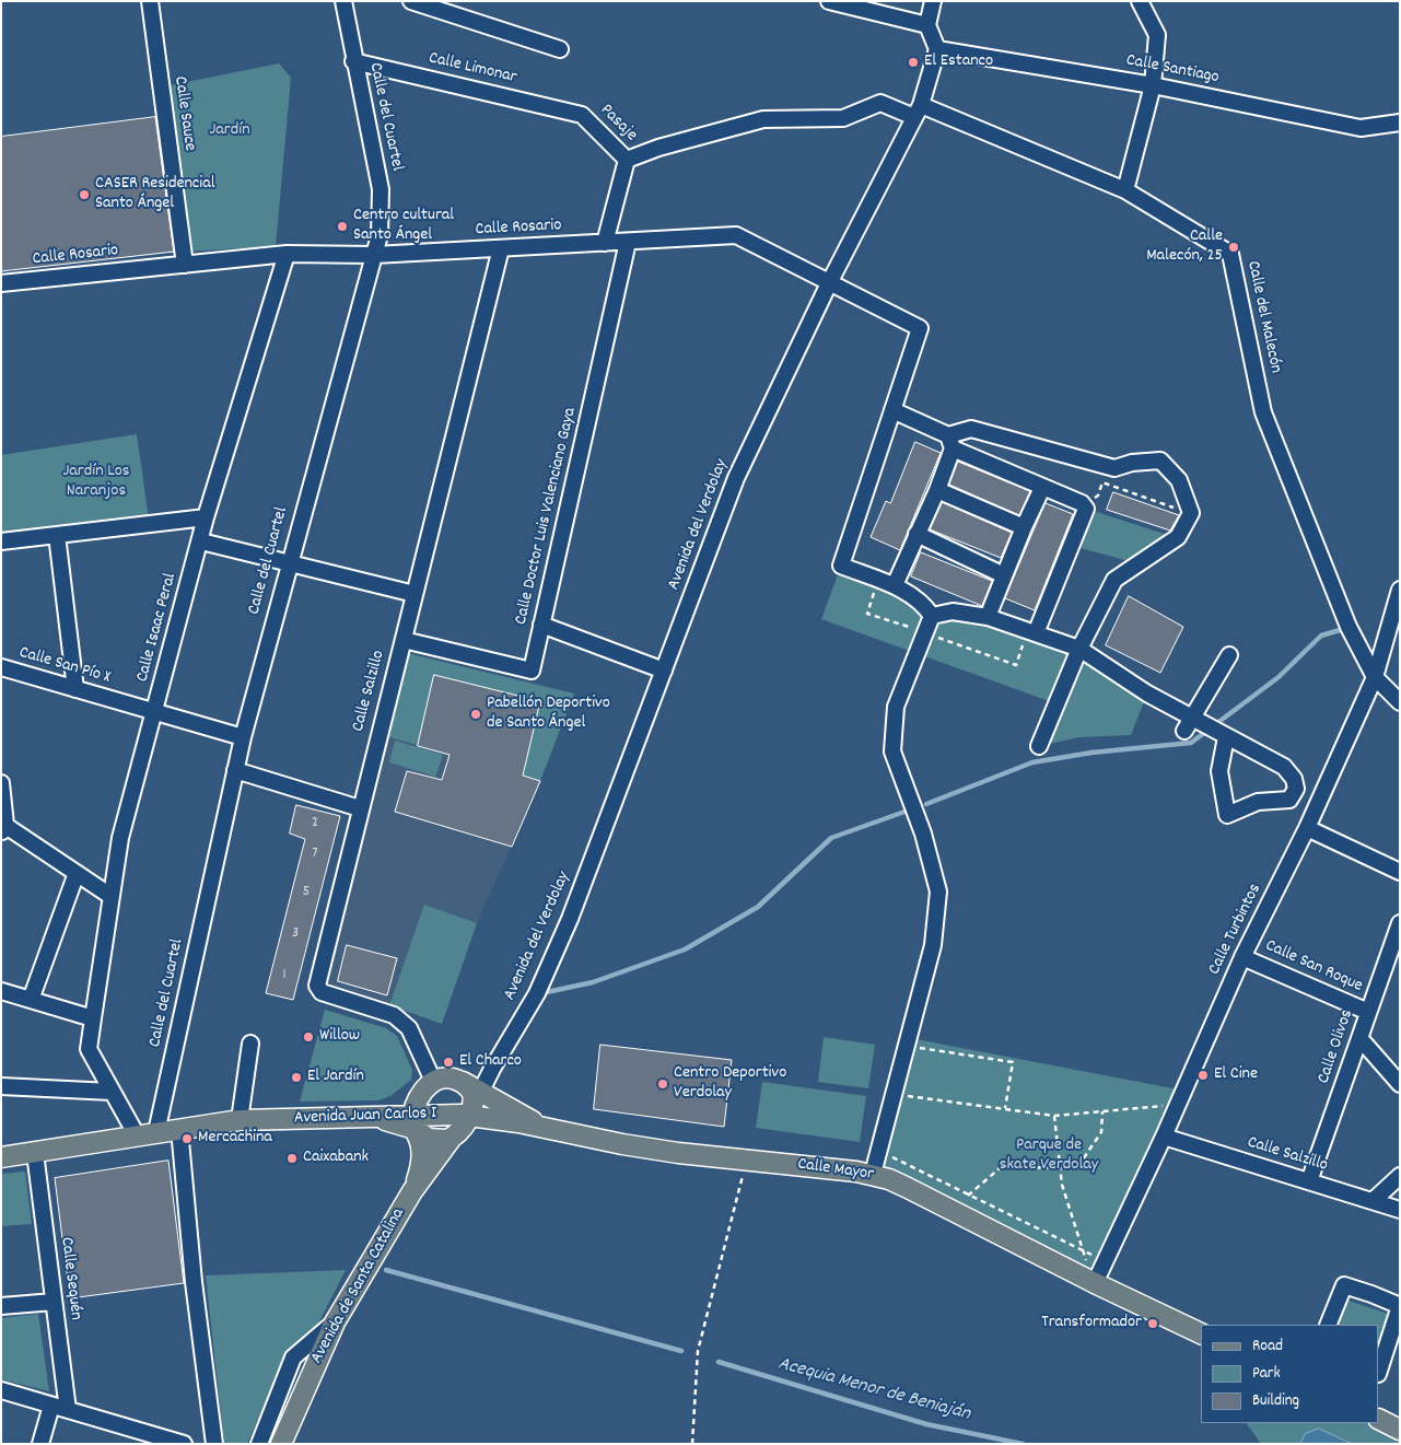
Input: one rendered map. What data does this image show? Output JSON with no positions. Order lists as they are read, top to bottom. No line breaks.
{"streets":{"main road":["Avenida Juan Carlos I","Calle Mayor","Avenida de Santa Catalina"],"street":["Calle Limonar","Calle Santiago","Calle Sauce","Calle del Cuartel","Pasaje","Calle Rosario","Calle del Malecón","Calle Doctor Luis Valenciano Gaya","Avenida del Verdolay","Calle Isaac Peral","Calle San Pío X","Calle Salzillo","Calle Turbintos","Calle San Roque","Calle Olivos","Calle Sequén"]},"crossings":[["Calle Limonar","Calle del Cuartel"],["Calle Limonar","Pasaje"],["Calle Santiago","Avenida del Verdolay"],["Calle Sauce","Calle Rosario"],["Calle del Cuartel","Calle Rosario"],["Calle del Cuartel","Calle San Pío X"],["Calle del Cuartel","Avenida Juan Carlos I"],["Pasaje","Calle del Malecón"],["Calle Rosario","Calle Doctor Luis Valenciano Gaya"],["Calle Rosario","Avenida del Verdolay"],["Calle Rosario","Calle Isaac Peral"],["Calle Rosario","Calle Salzillo"],["Calle del Malecón","Avenida del Verdolay"],["Calle del Malecón","Calle Turbintos"],["Calle Doctor Luis Valenciano Gaya","Calle Salzillo"],["Avenida del Verdolay","Avenida Juan Carlos I"],["Avenida del Verdolay","Calle Mayor"],["Avenida del Verdolay","Avenida de Santa Catalina"],["Calle Isaac Peral","Calle San Pío X"],["Calle Isaac Peral","Avenida Juan Carlos I"],["Calle Salzillo","Calle Turbintos"],["Calle Salzillo","Calle Olivos"],["Calle Turbintos","Calle San Roque"],["Calle Turbintos","Calle Mayor"],["Calle San Roque","Calle Olivos"],["Avenida Juan Carlos I","Calle Mayor"],["Avenida Juan Carlos I","Calle Sequén"],["Avenida Juan Carlos I","Avenida de Santa Catalina"],["Calle Mayor","Avenida de Santa Catalina"]],"water":["Acequia Menor de Beniaján"],"parks":["Jardín","Jardín Los Naranjos","Parque de skate Verdolay"],"places":["El Estanco","CASER Residencial Santo Ángel","Centro cultural Santo Ángel","Calle Malecón, 25","Pabellón Deportivo de Santo Ángel","Willow","El Charco","El Cine","El Jardín","Centro Deportivo Verdolay","Mercachina","Caixabank","Transformador"],"house_numbers":["2","7","5","3","1"],"legend":["Road","Park","Building"]}
